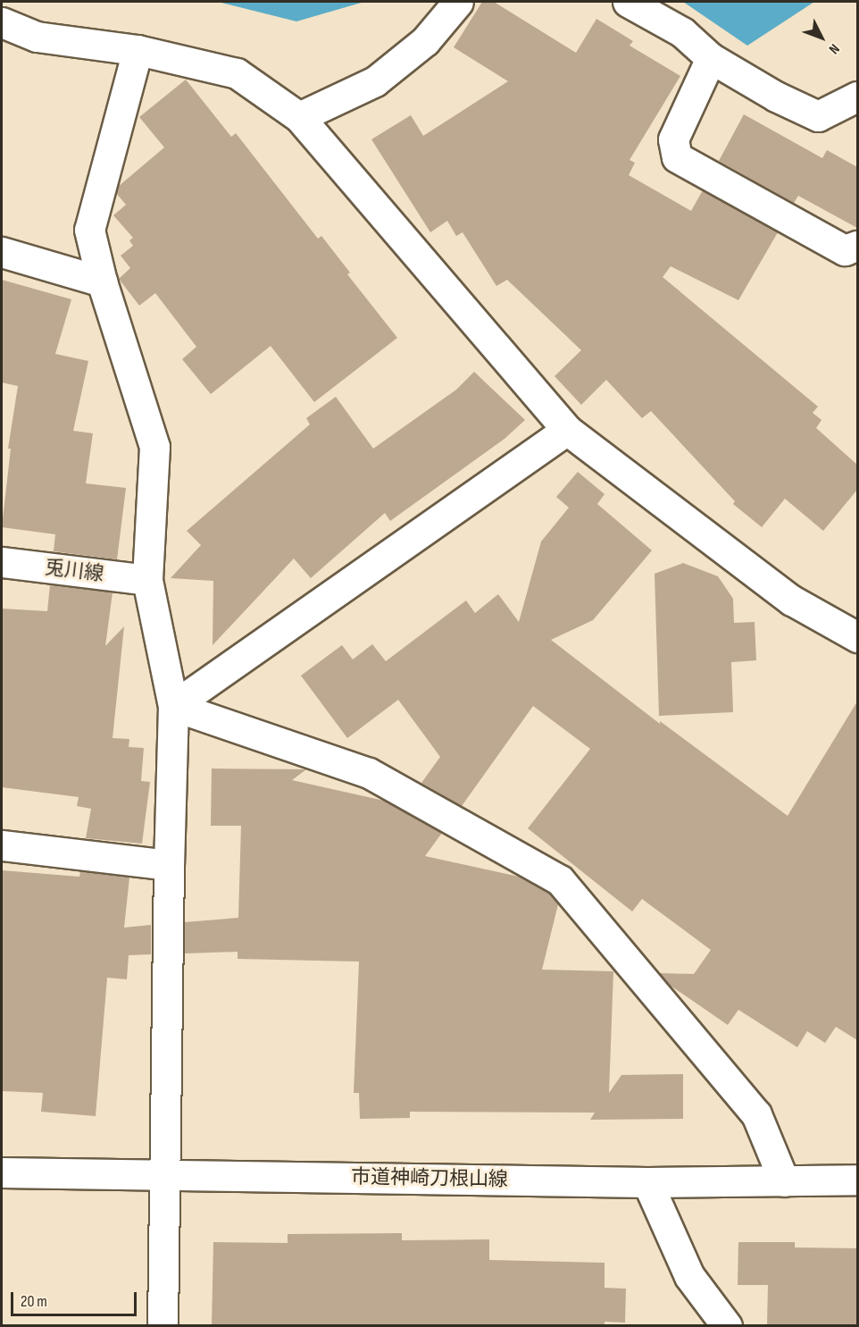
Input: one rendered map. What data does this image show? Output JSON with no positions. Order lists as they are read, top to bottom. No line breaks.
{"streets":{"street":["兎川線","市道神崎刀根山線"]},"scale_bar":"20 m","north":"bottom right"}
